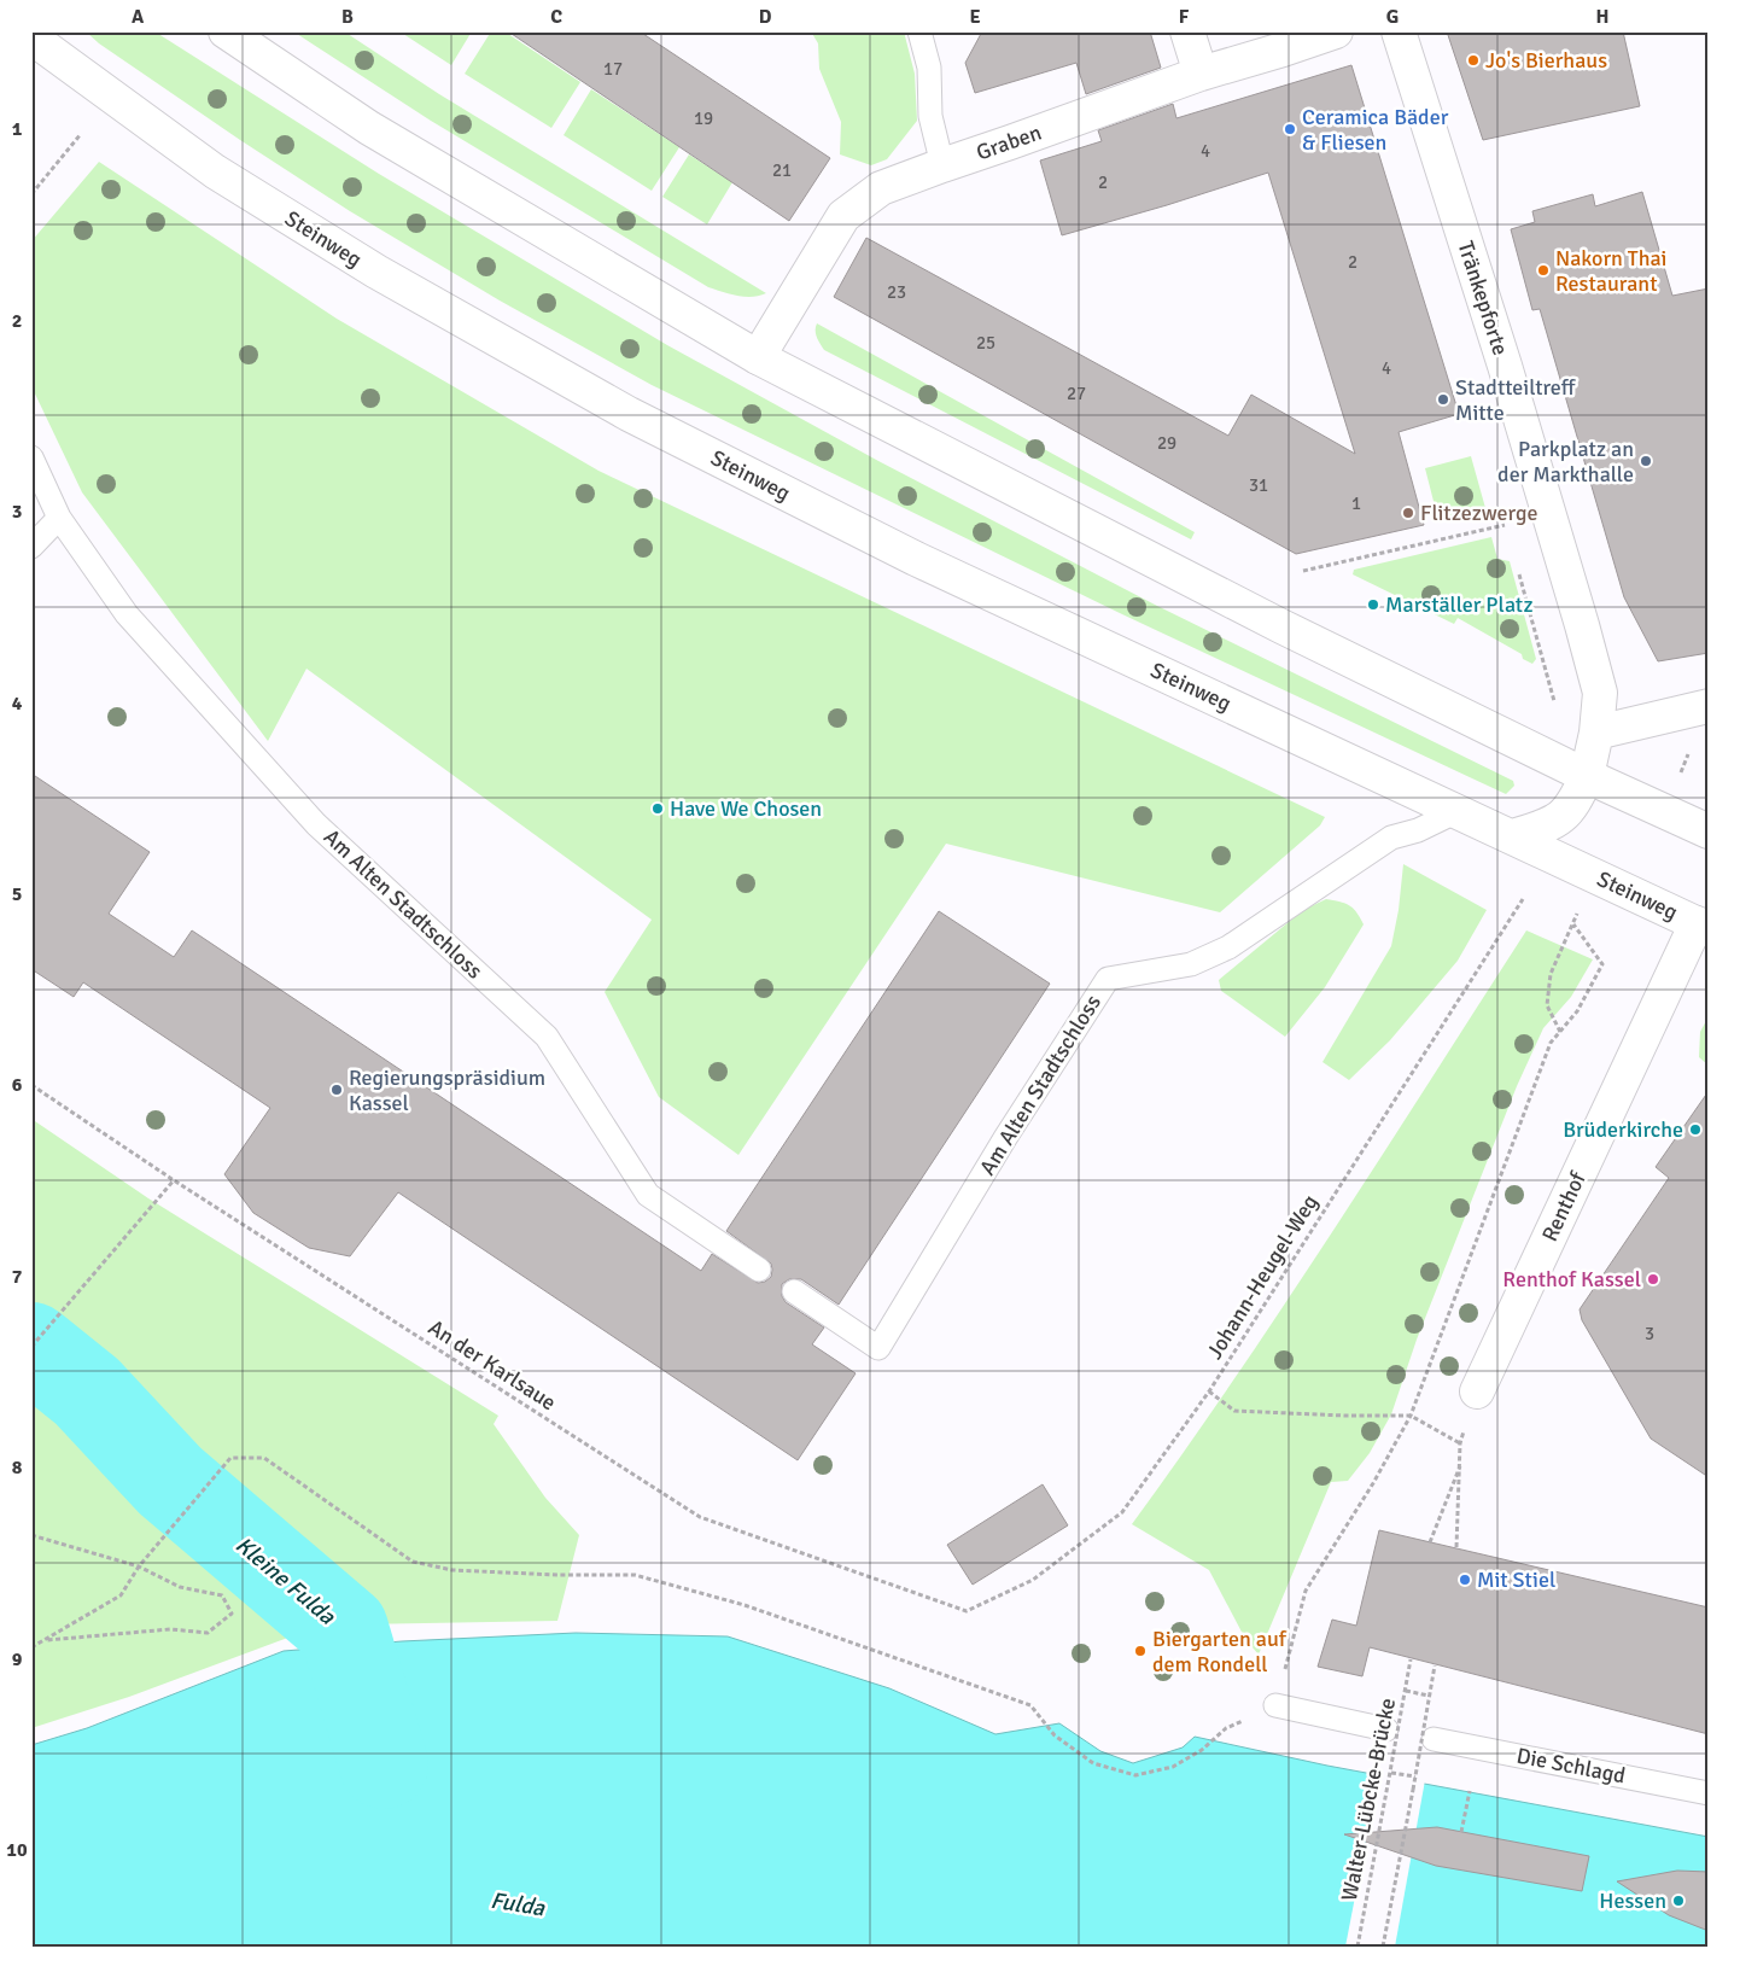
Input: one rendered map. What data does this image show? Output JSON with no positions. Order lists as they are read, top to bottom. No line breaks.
{"streets":{"main road":["Graben","Steinweg","Tränkepforte","Renthof"],"lane":["Am Alten Stadtschloss","Die Schlagd"],"path":["Johann-Heugel-Weg","An der Karlsaue","Walter-Lübcke-Brücke"]},"crossings":[["Steinweg","Am Alten Stadtschloss"],["Steinweg","Renthof"],["Johann-Heugel-Weg","An der Karlsaue"]],"water":["Kleine Fulda","Fulda"],"places":["Jo's Bierhaus","Ceramica Bäder & Fliesen","Nakorn Thai Restaurant","Stadtteiltreff Mitte","Parkplatz an der Markthalle","Flitzezwerge","Marställer Platz","Have We Chosen","Regierungspräsidium Kassel","Brüderkirche","Renthof Kassel","Mit Stiel","Biergarten auf dem Rondell","Hessen"],"house_numbers":["17","19","4","21","2","2","23","25","4","27","29","31","1","3"],"grid":{"columns":["A","B","C","D","E","F","G","H"],"rows":["1","2","3","4","5","6","7","8","9","10"]}}
